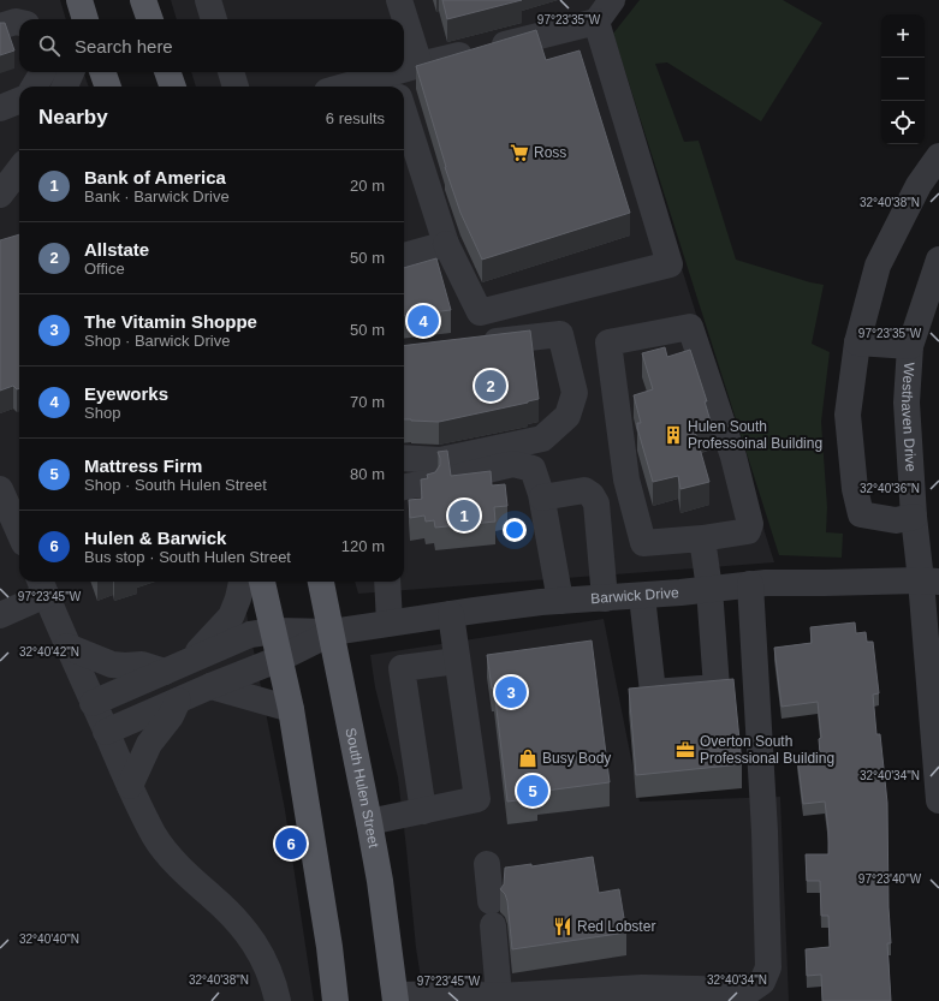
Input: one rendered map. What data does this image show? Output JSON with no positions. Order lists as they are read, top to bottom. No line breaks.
{"streets":{"main road":["South Hulen Street"],"street":["Westhaven Drive","Barwick Drive"]},"crossings":[["Westhaven Drive","Barwick Drive"],["Barwick Drive","South Hulen Street"]],"places":{"supermarket":["Ross"],"building":["Hulen South Professoinal Building"],"office":["Overton South Professional Building"],"shop":["Busy Body"],"restaurant":["Red Lobster"]},"page":{"map_buttons":["+","−"],"search":"Search here","heading":["Nearby","6 results"],"list":[{"mark":"1","name":"Bank of America","note":"Bank · Barwick Drive","value":"20 m"},{"mark":"2","name":"Allstate","note":"Office","value":"50 m"},{"mark":"3","name":"The Vitamin Shoppe","note":"Shop · Barwick Drive","value":"50 m"},{"mark":"4","name":"Eyeworks","note":"Shop","value":"70 m"},{"mark":"5","name":"Mattress Firm","note":"Shop · South Hulen Street","value":"80 m"},{"mark":"6","name":"Hulen & Barwick","note":"Bus stop · South Hulen Street","value":"120 m"}],"pins":["4","2","1","3","5","6"]},"coordinates":["97°23'35\"W","32°40'38\"N","32°40'36\"N","97°23'45\"W","32°40'42\"N","32°40'34\"N","97°23'40\"W","32°40'40\"N"]}
